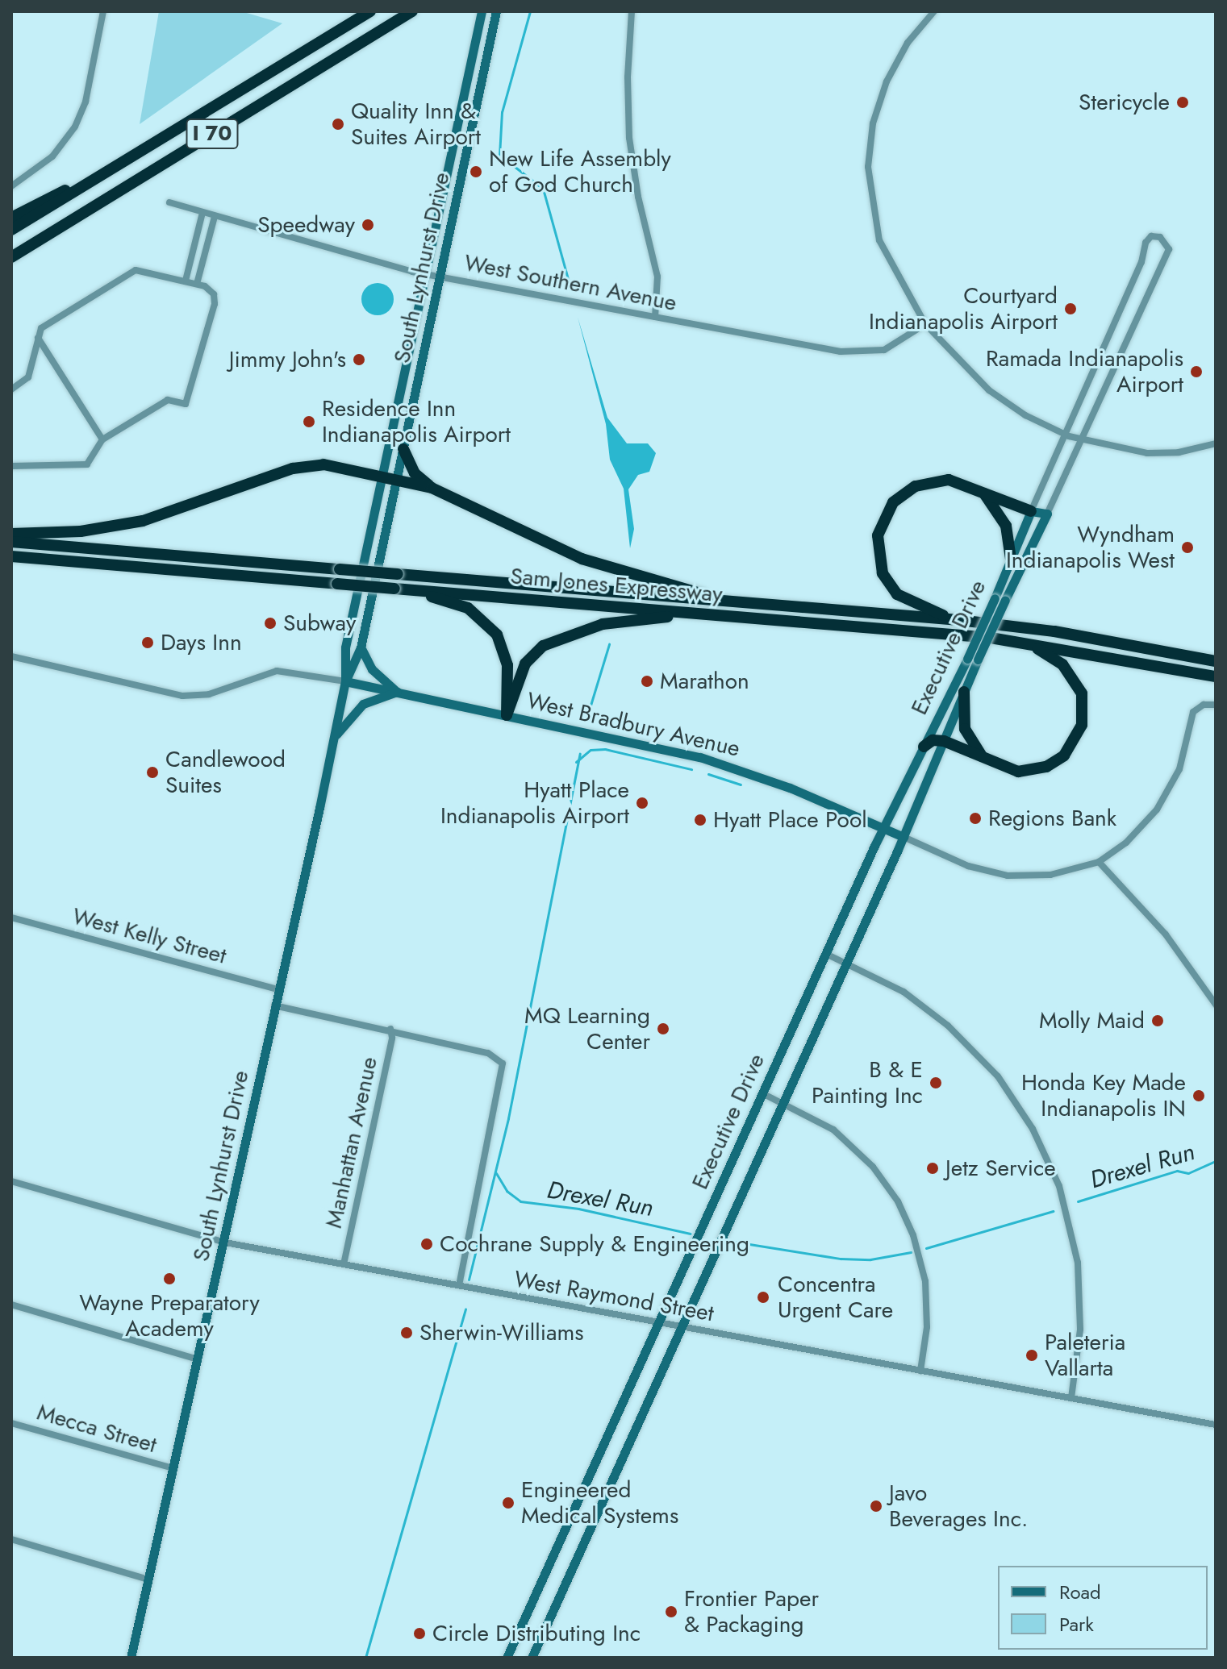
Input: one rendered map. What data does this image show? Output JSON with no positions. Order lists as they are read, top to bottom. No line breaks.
{"streets":{"highway":["I 70","Sam Jones Expressway"],"street":["South Lynhurst Drive","West Southern Avenue","Executive Drive","West Bradbury Avenue","West Kelly Street","Manhattan Avenue","West Raymond Street","Mecca Street"]},"crossings":[["South Lynhurst Drive","West Southern Avenue"],["South Lynhurst Drive","West Bradbury Avenue"],["South Lynhurst Drive","West Kelly Street"],["South Lynhurst Drive","West Raymond Street"],["South Lynhurst Drive","Mecca Street"],["Executive Drive","West Bradbury Avenue"],["Executive Drive","West Raymond Street"],["Manhattan Avenue","West Raymond Street"]],"water":["Drexel Run"],"places":["Stericycle","Quality Inn & Suites Airport","New Life Assembly of God Church","Speedway","Courtyard Indianapolis Airport","Jimmy John's","Ramada Indianapolis Airport","Residence Inn Indianapolis Airport","Wyndham Indianapolis West","Subway","Days Inn","Marathon","Candlewood Suites","Hyatt Place Indianapolis Airport","Regions Bank","Hyatt Place Pool","Molly Maid","MQ Learning Center","B & E Painting Inc","Honda Key Made Indianapolis IN","Jetz Service","Cochrane Supply & Engineering","Wayne Preparatory Academy","Concentra Urgent Care","Sherwin-Williams","Paleteria Vallarta","Engineered Medical Systems","Javo Beverages Inc.","Frontier Paper & Packaging","Circle Distributing Inc"],"legend":["Road","Park"]}
